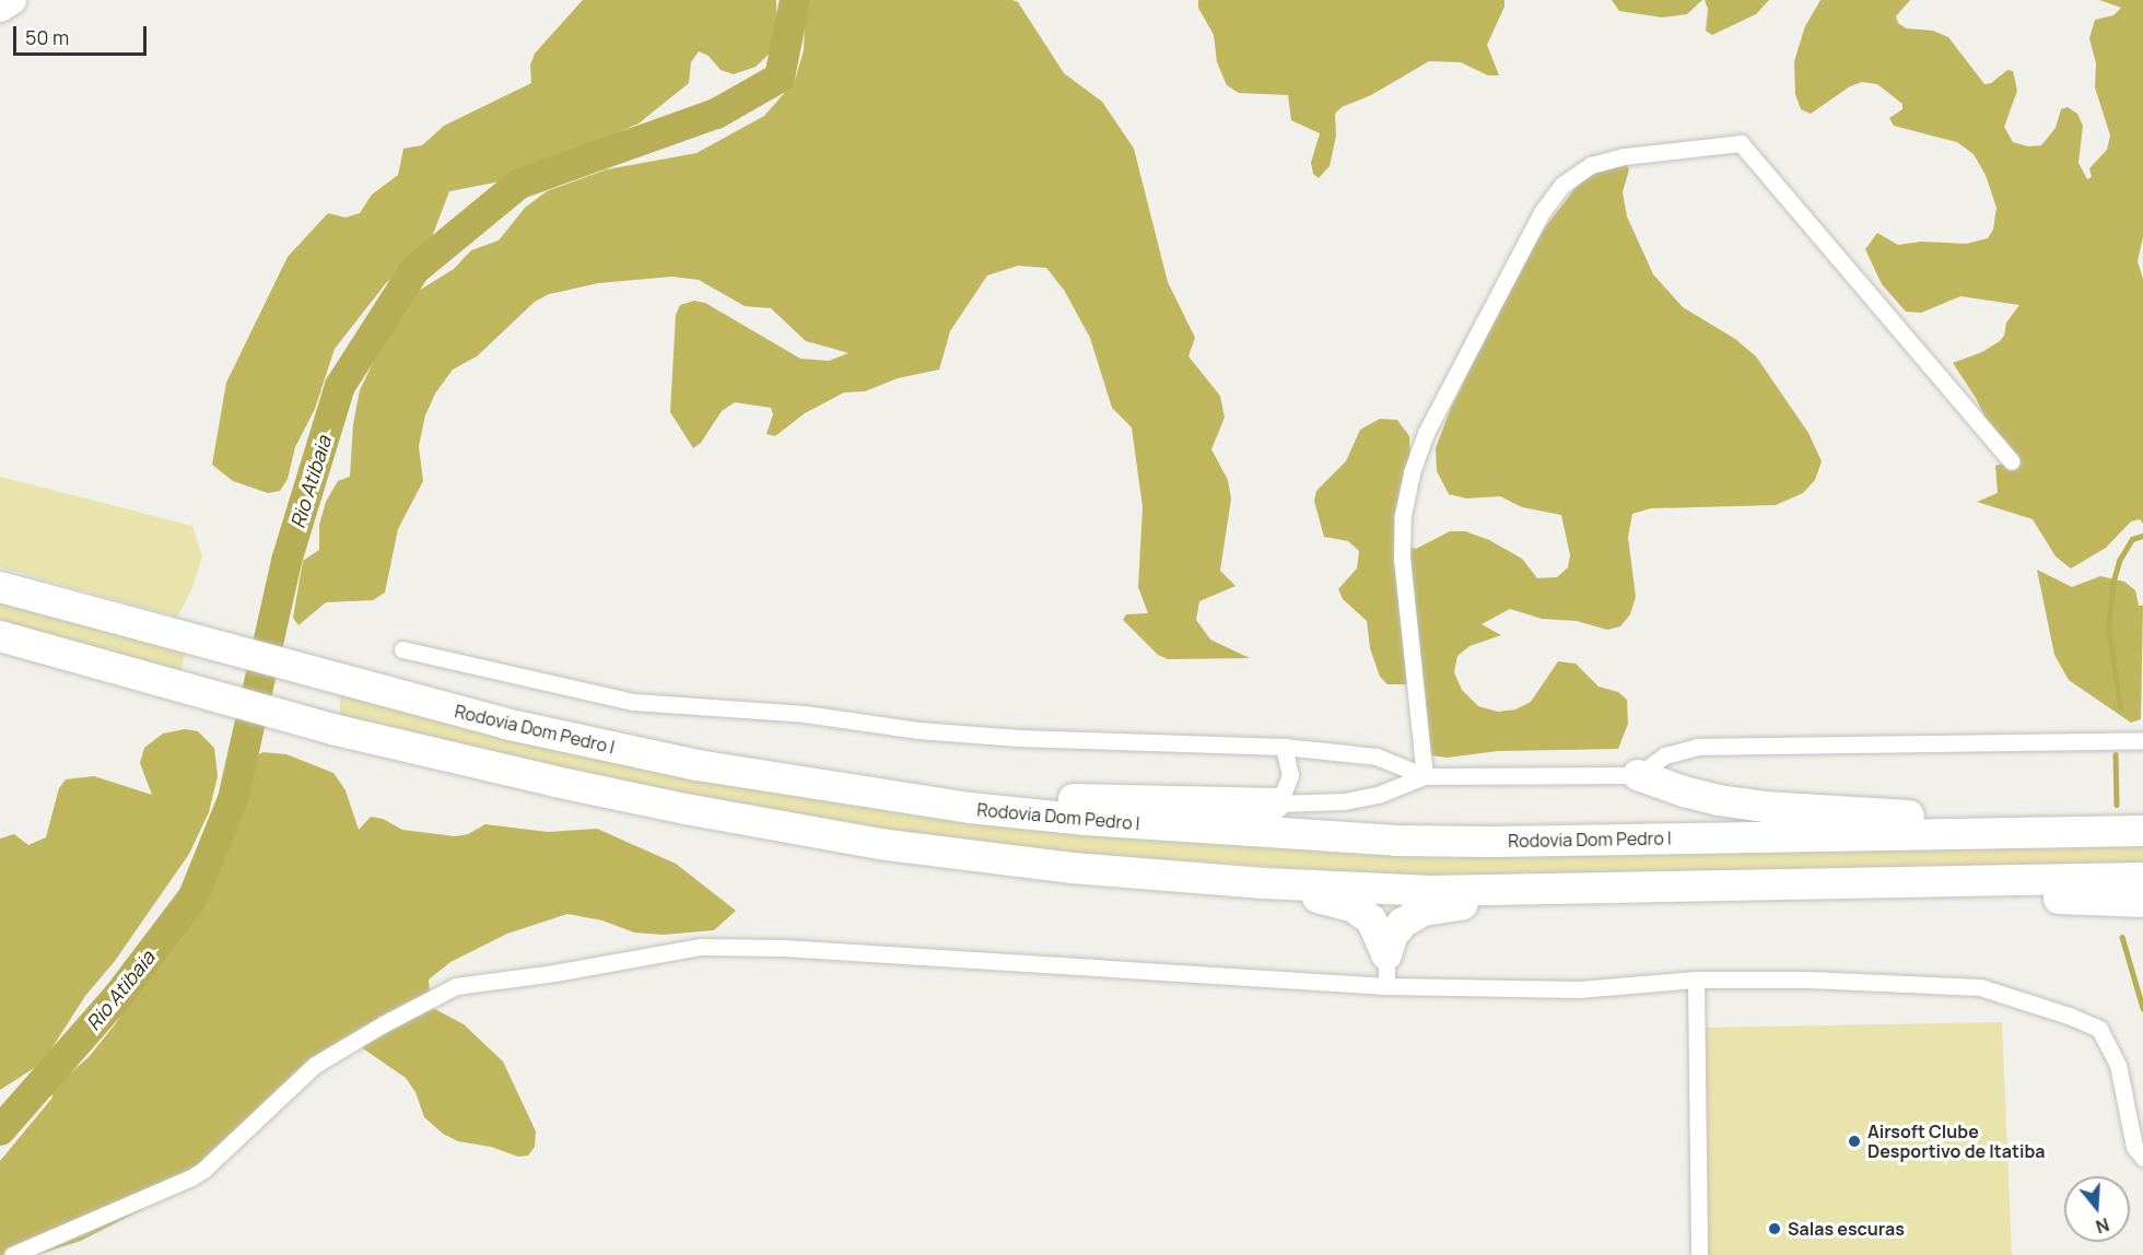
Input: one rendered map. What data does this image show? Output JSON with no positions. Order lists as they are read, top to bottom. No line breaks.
{"streets":{"highway":["Rodovia Dom Pedro I"]},"water":["Rio Atibaia"],"places":["Airsoft Clube Desportivo de Itatiba","Salas escuras"],"scale_bar":"50 m","north":"bottom"}
